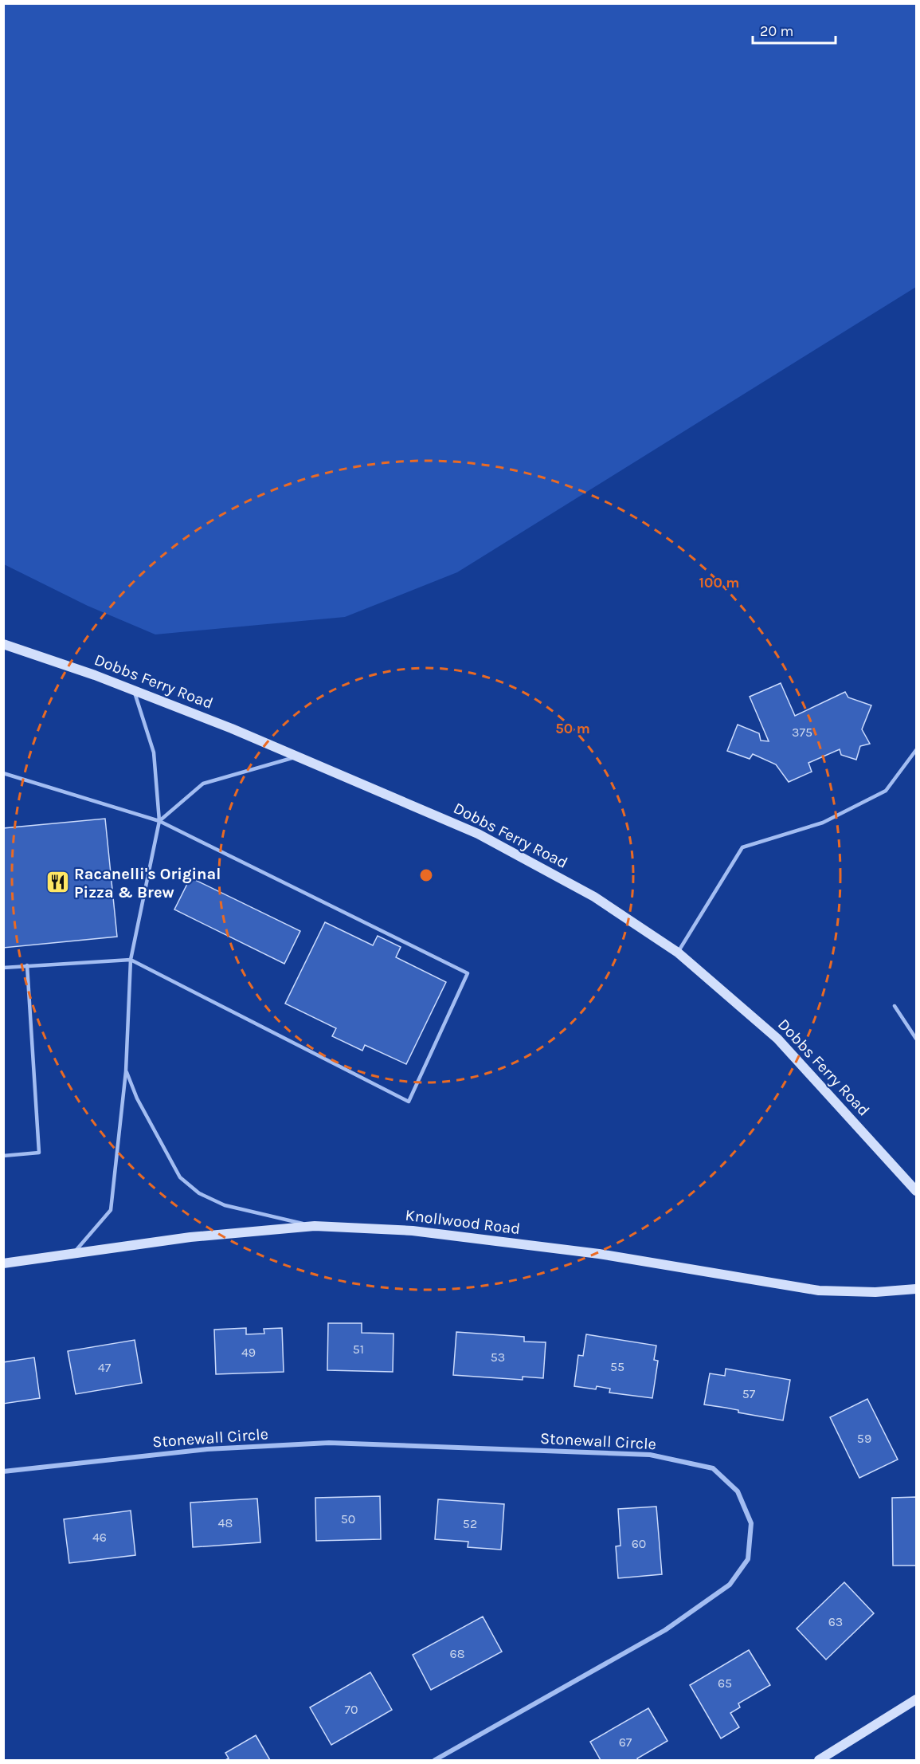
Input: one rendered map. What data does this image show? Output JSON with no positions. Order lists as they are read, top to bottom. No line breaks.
{"streets":{"main road":["Dobbs Ferry Road","Knollwood Road"],"street":["Stonewall Circle"]},"places":{"restaurant":["Racanelli's Original Pizza & Brew"]},"house_numbers":["375","51","49","53","55","47","57","59","50","48","52","46","60","63","68","65","70","67"],"scale_bar":"20 m","rings":["100 m","50 m"]}
